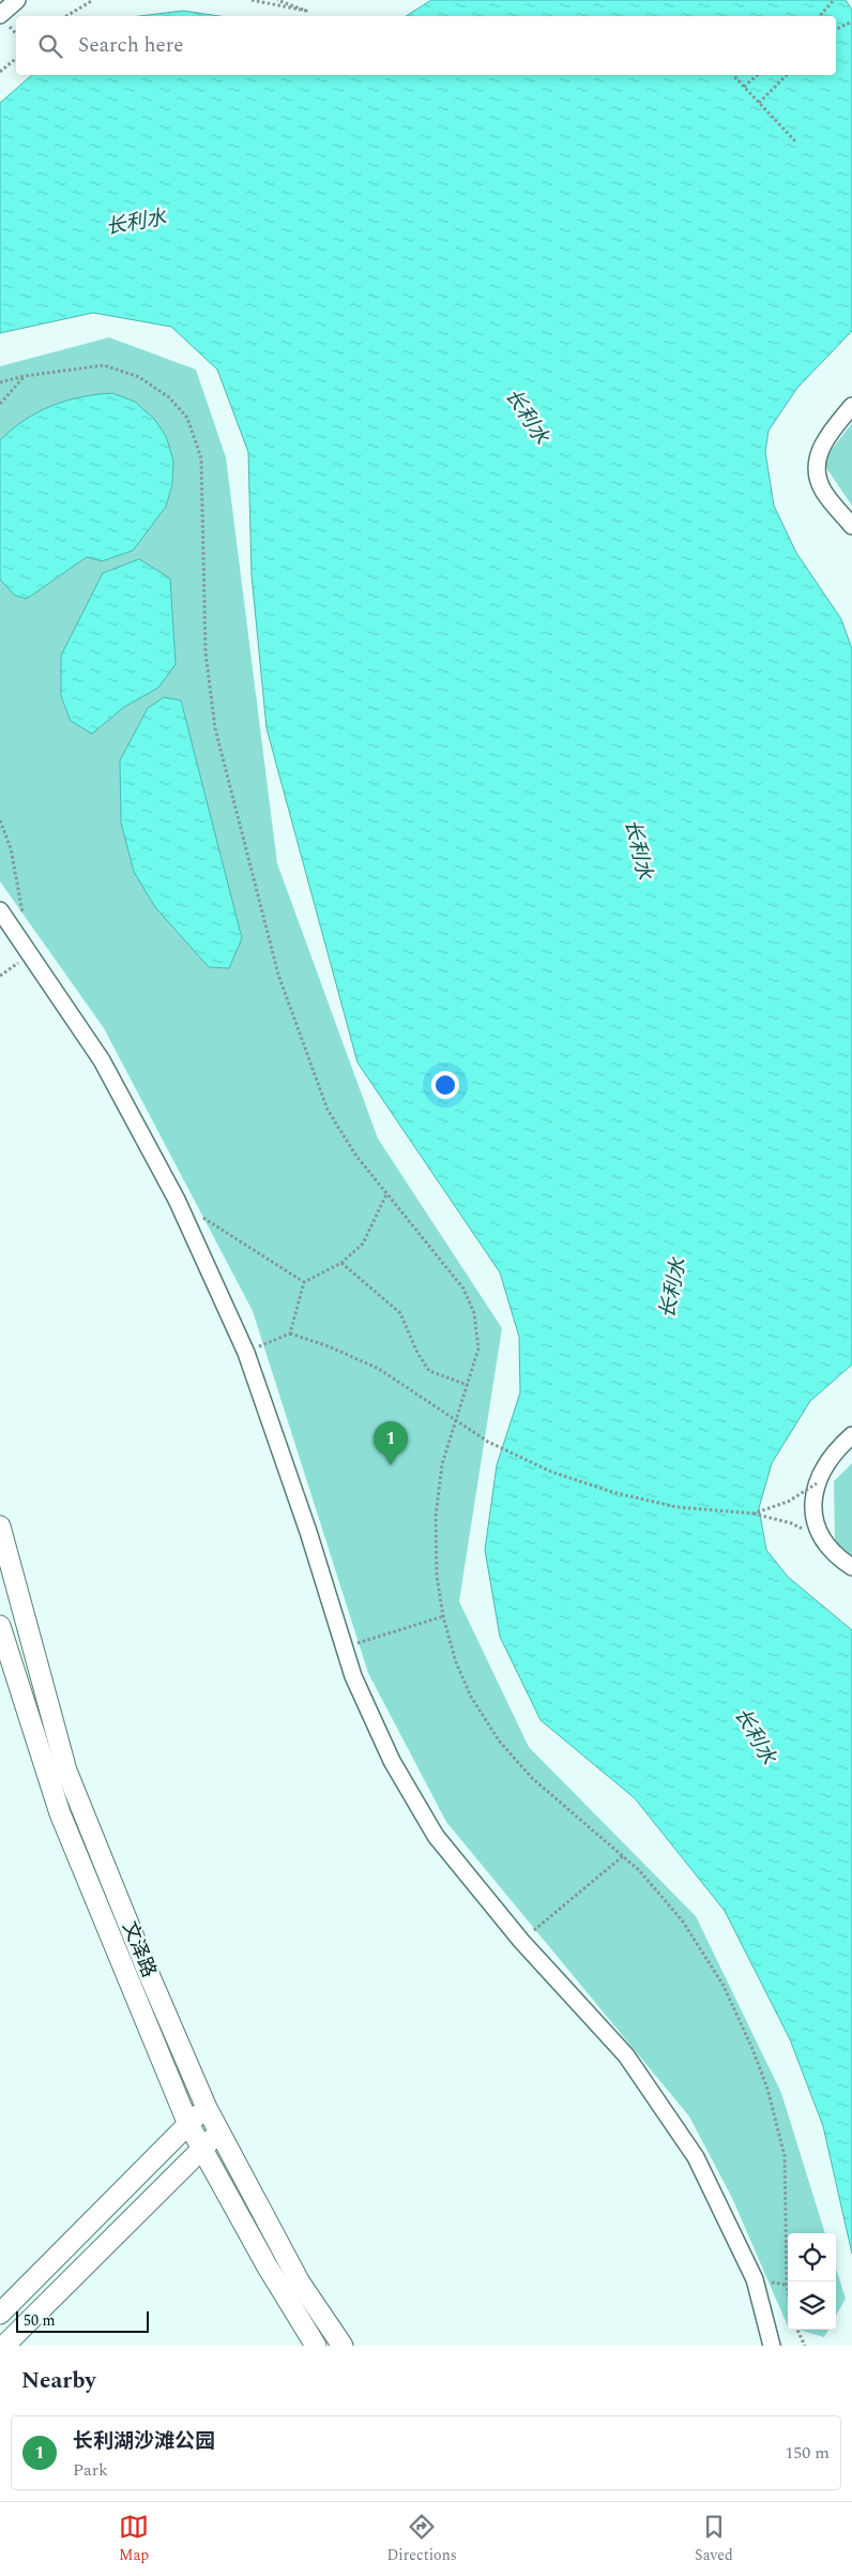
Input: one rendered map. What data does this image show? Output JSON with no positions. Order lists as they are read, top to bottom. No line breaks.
{"streets":{"street":["文泽路"]},"water":["长利水"],"scale_bar":"50 m","page":{"search":"Search here","pins":"1","scale":"50 m","heading":"Nearby","list":[{"mark":"1","name":"长利湖沙滩公园","note":"Park","value":"150 m"}],"nav":["Map","Directions","Saved"]}}
